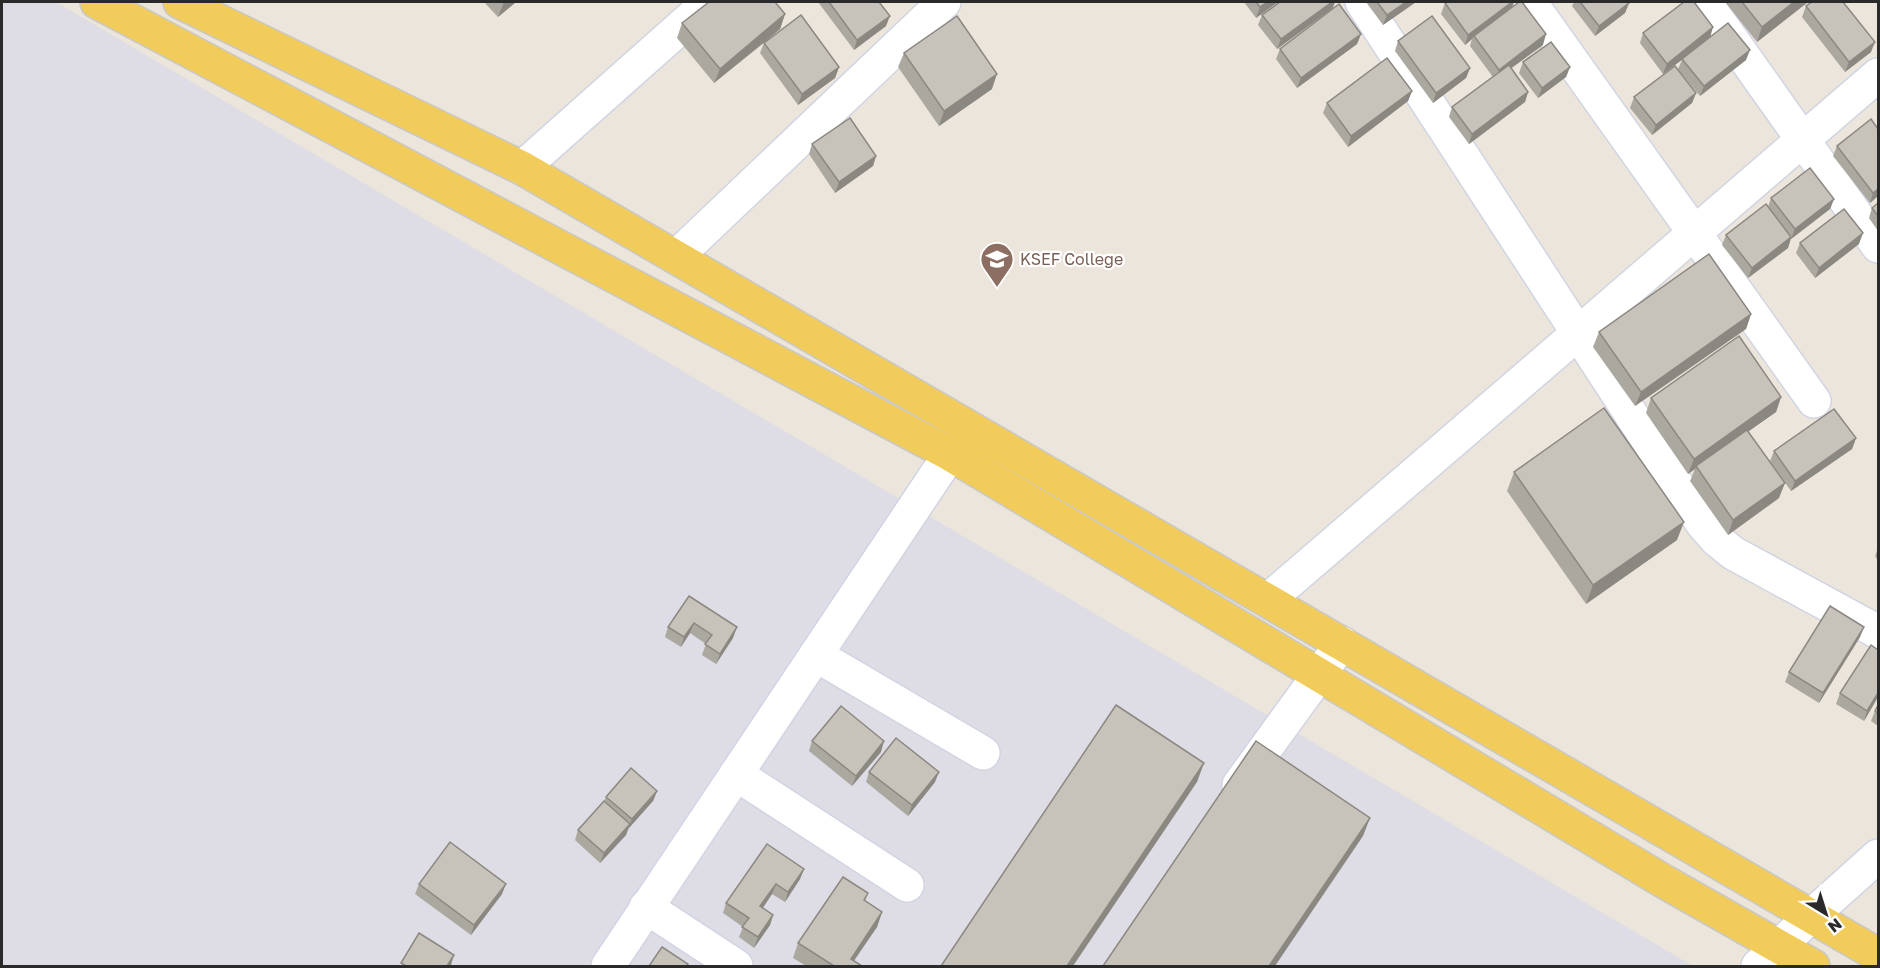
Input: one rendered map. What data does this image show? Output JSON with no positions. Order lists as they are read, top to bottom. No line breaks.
{"places":{"school or university":["KSEF College"]},"north":"bottom right"}
